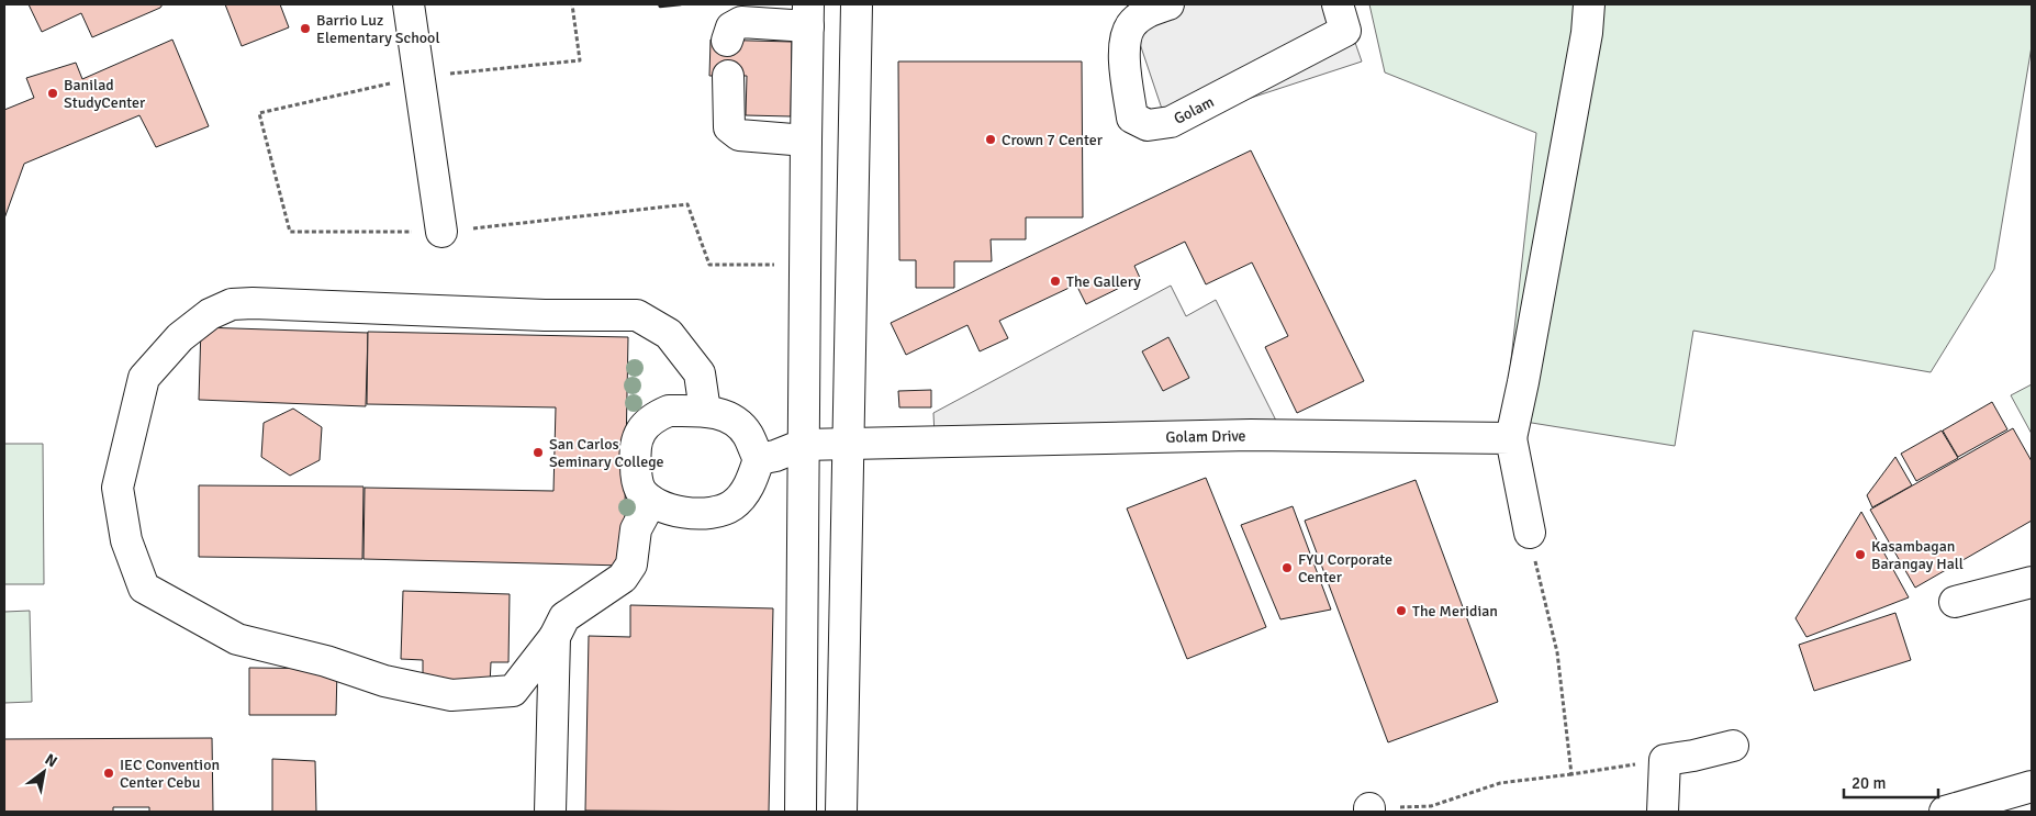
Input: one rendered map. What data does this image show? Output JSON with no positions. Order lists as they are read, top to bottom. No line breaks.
{"streets":{"main road":["Golam","Golam Drive"]},"places":["Barrio Luz Elementary School","Banilad StudyCenter","Crown 7 Center","The Gallery","San Carlos Seminary College","Kasambagan Barangay Hall","FYU Corporate Center","The Meridian","IEC Convention Center Cebu"],"scale_bar":"20 m","north":"top right"}
